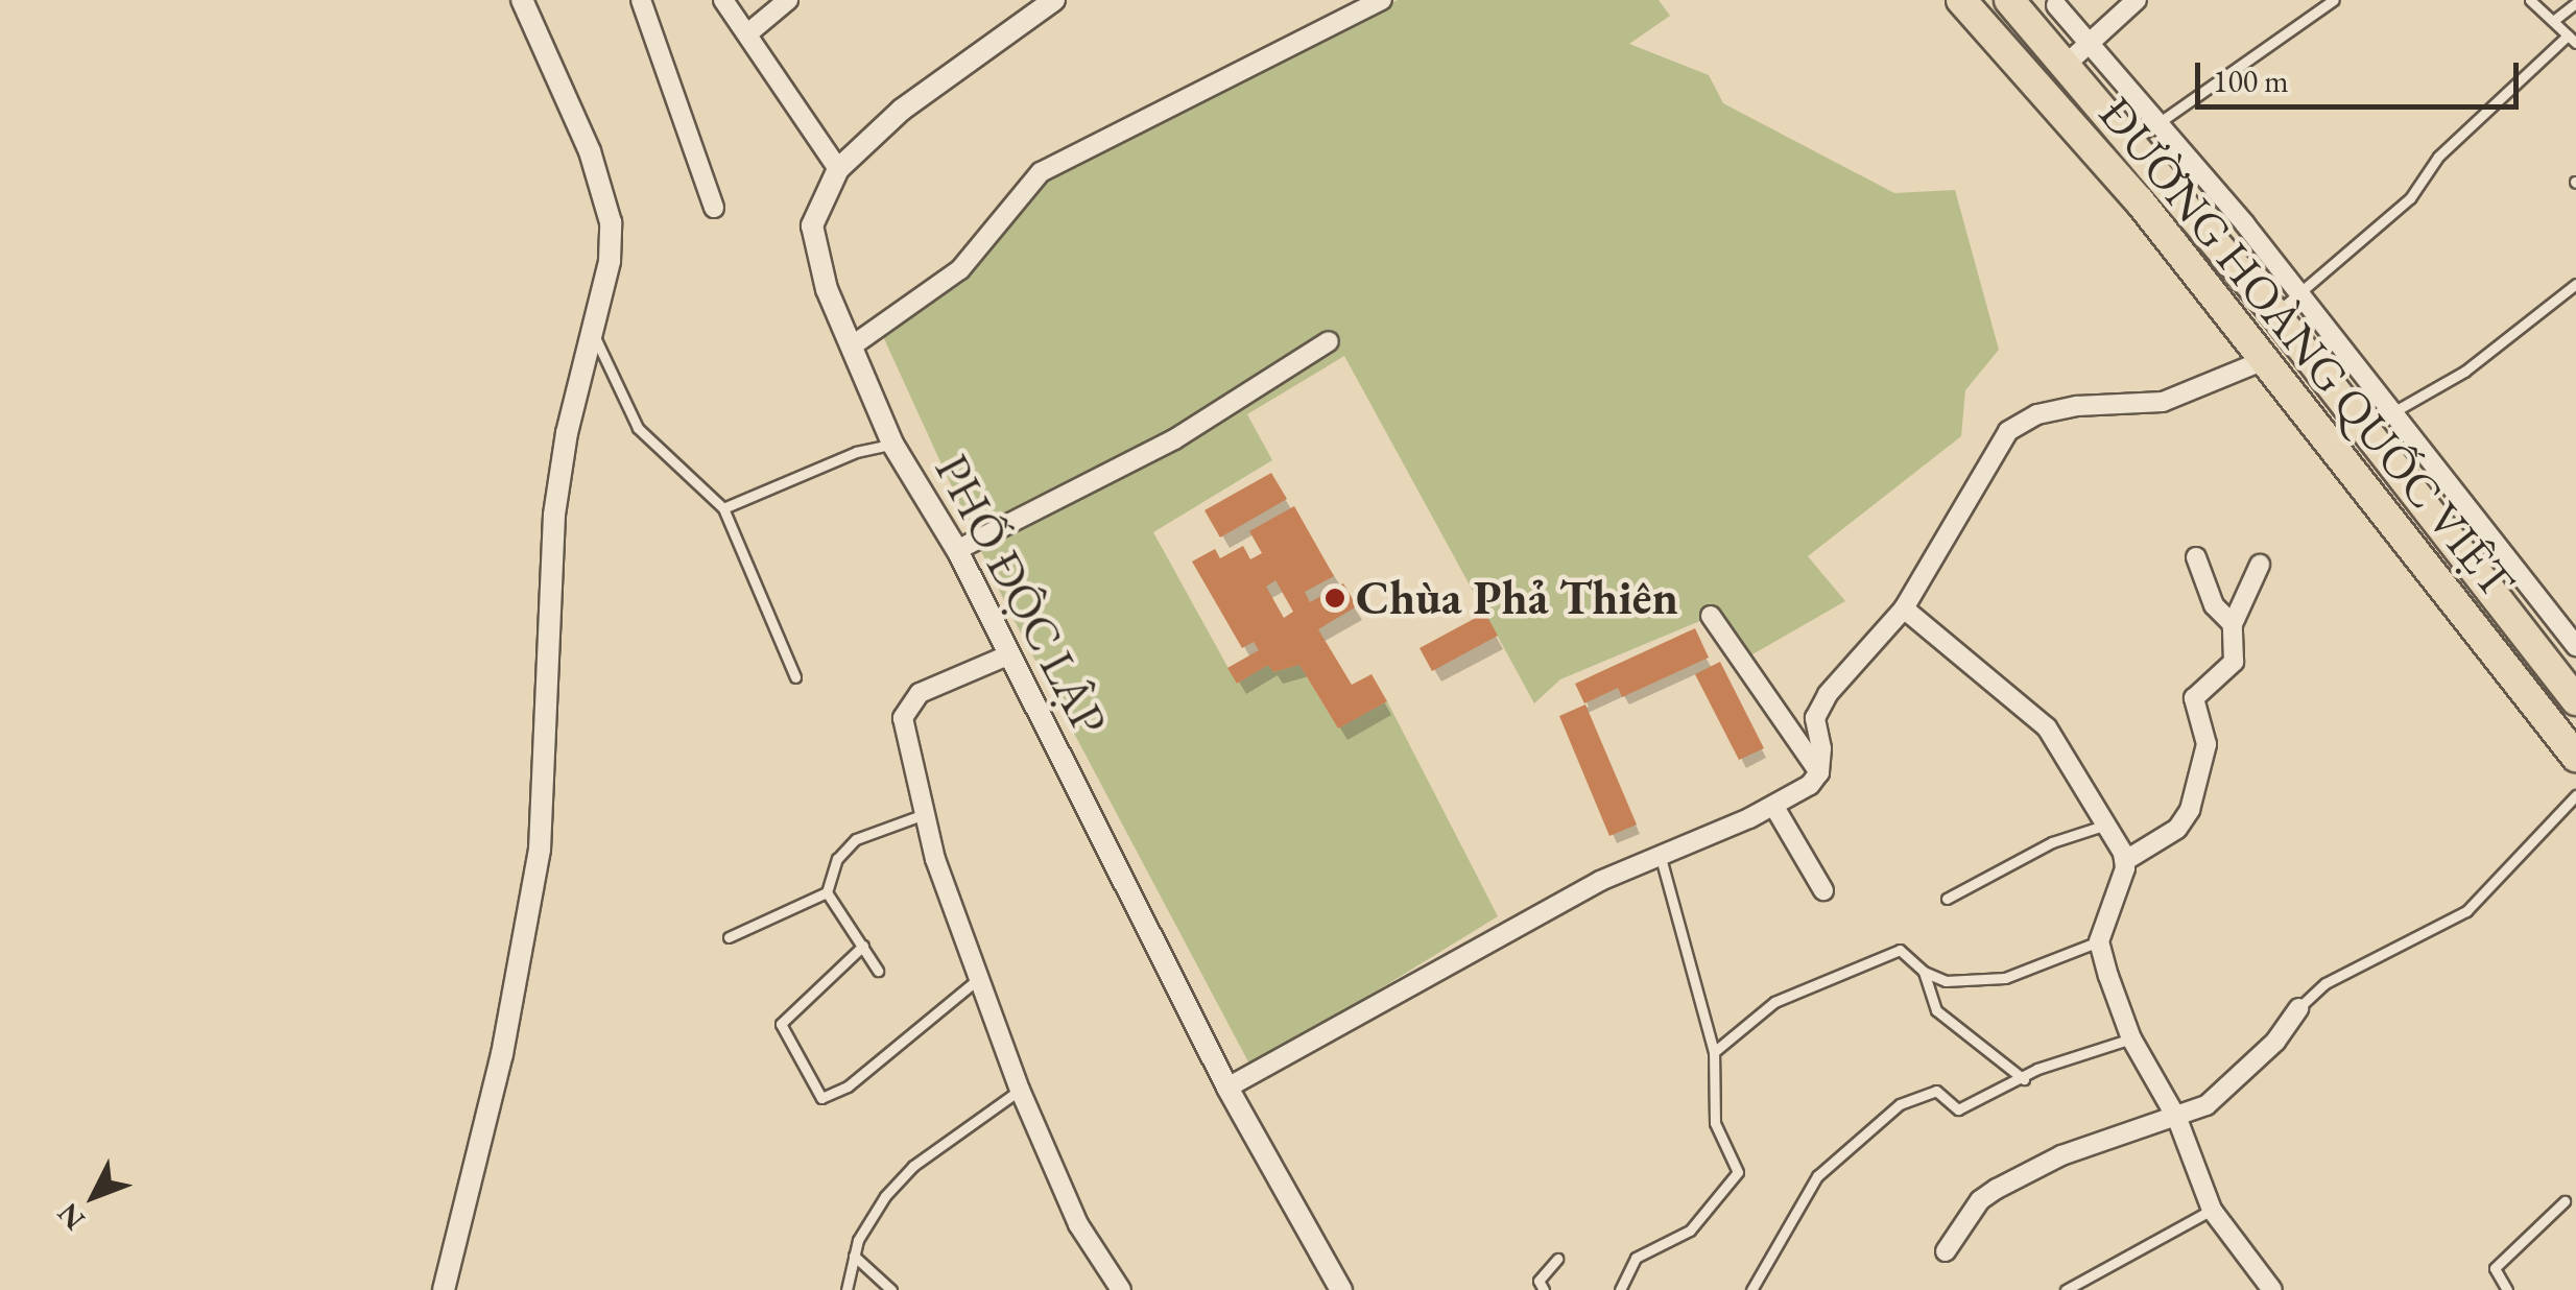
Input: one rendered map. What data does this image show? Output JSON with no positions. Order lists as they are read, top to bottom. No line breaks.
{"streets":{"highway":["ĐƯỜNG HOÀNG QUỐC VIỆT"],"street":["PHỐ ĐỘC LẬP"]},"places":["Chùa Phả Thiên"],"scale_bar":"100 m","north":"bottom left"}
